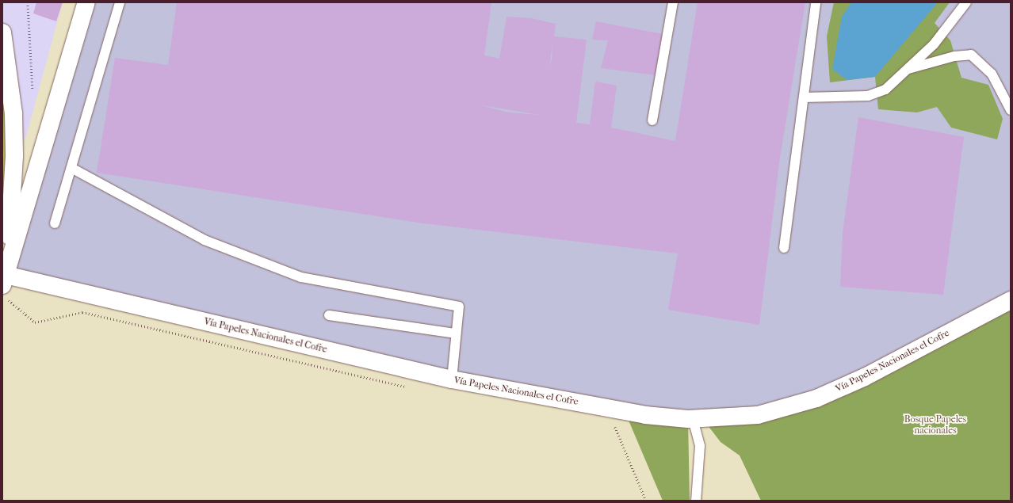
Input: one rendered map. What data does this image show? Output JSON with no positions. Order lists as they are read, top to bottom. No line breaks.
{"streets":{"street":["Vía Papeles Nacionales el Cofre"]},"parks":["Bosque Papeles nacionales"]}
